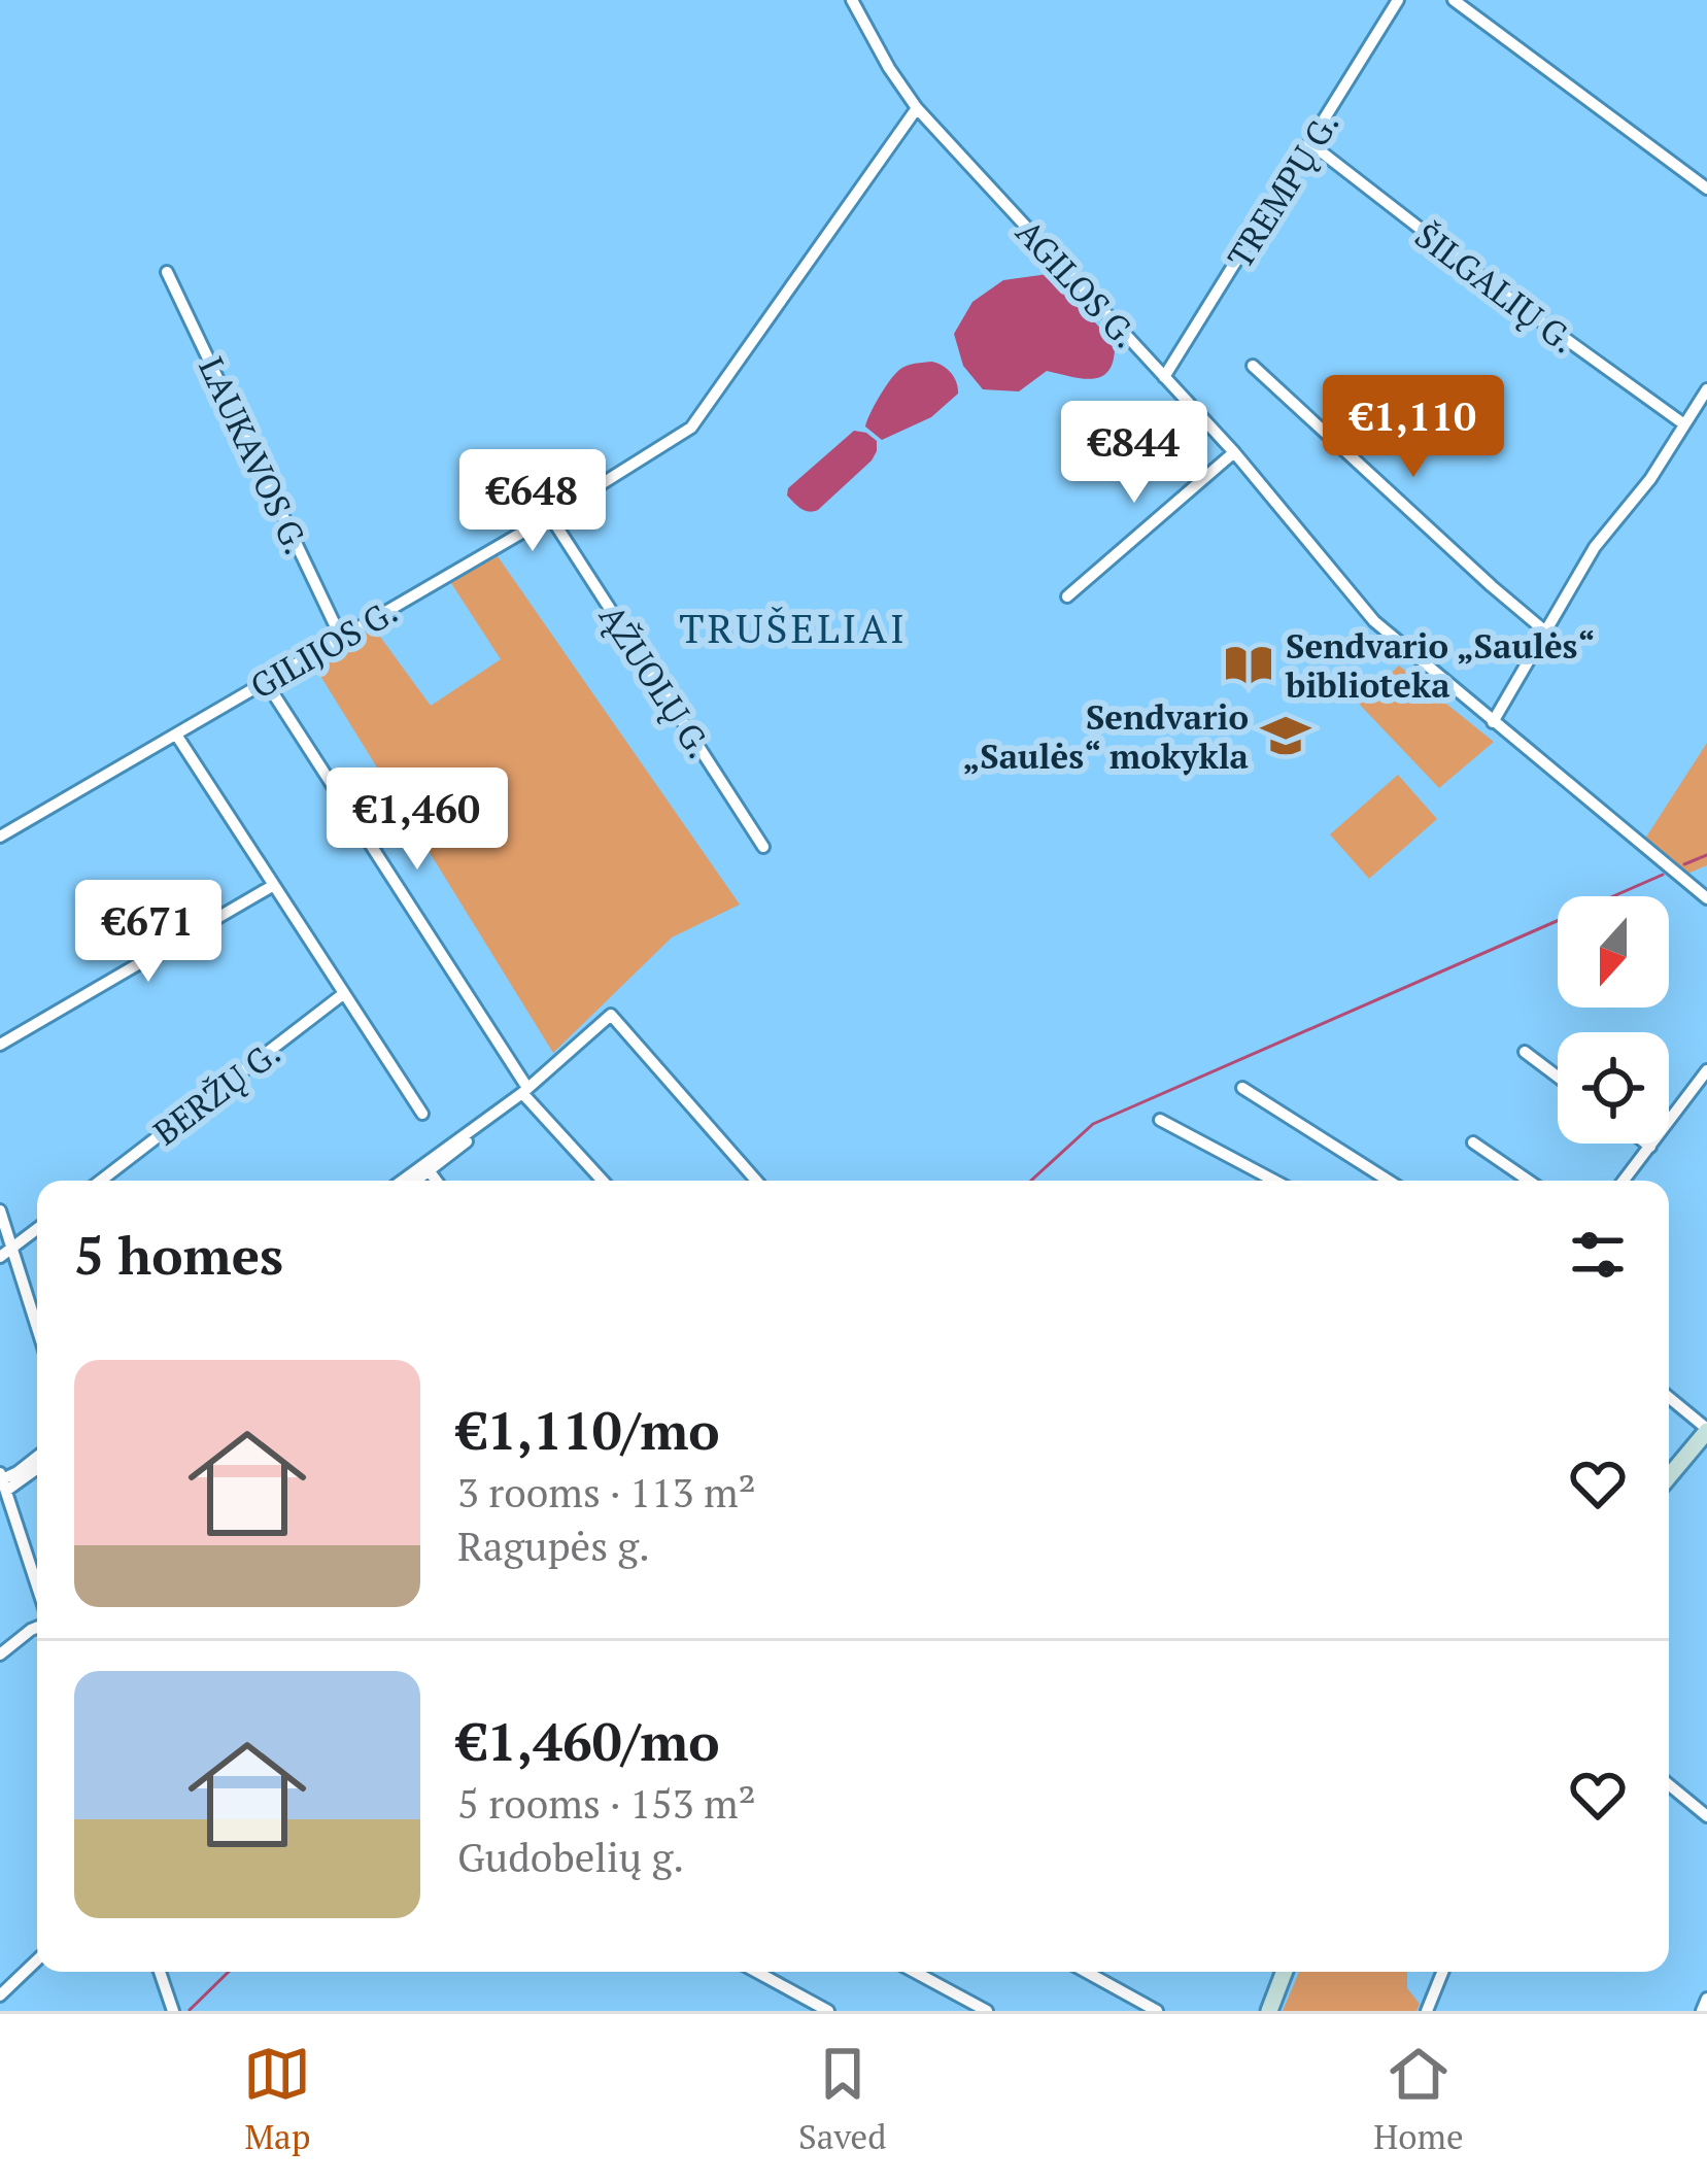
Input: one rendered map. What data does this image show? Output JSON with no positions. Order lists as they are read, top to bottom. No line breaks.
{"streets":{"street":["TREMPŲ G.","AGILOS G.","ŠILGALIŲ G.","LAUKAVOS G.","GILIJOS G.","ĄŽUOLŲ G.","BERŽŲ G."]},"crossings":[["TREMPŲ G.","AGILOS G."],["TREMPŲ G.","ŠILGALIŲ G."],["AGILOS G.","GILIJOS G."],["LAUKAVOS G.","GILIJOS G."],["GILIJOS G.","ĄŽUOLŲ G."]],"districts":["TRUŠELIAI"],"places":{"library":["Sendvario „Saulės“ biblioteka"],"school or university":["Sendvario „Saulės“ mokykla"]},"north":"bottom","page":{"price":["€1,110","€844","€648","€1,460","€671"],"heading":"5 homes","list":[{"name":"€1,110/mo","note":"3 rooms · 113 m² · Ragupės g."},{"name":"€1,460/mo","note":"5 rooms · 153 m² · Gudobelių g."}],"tabs":["Map","Saved","Home"]}}
